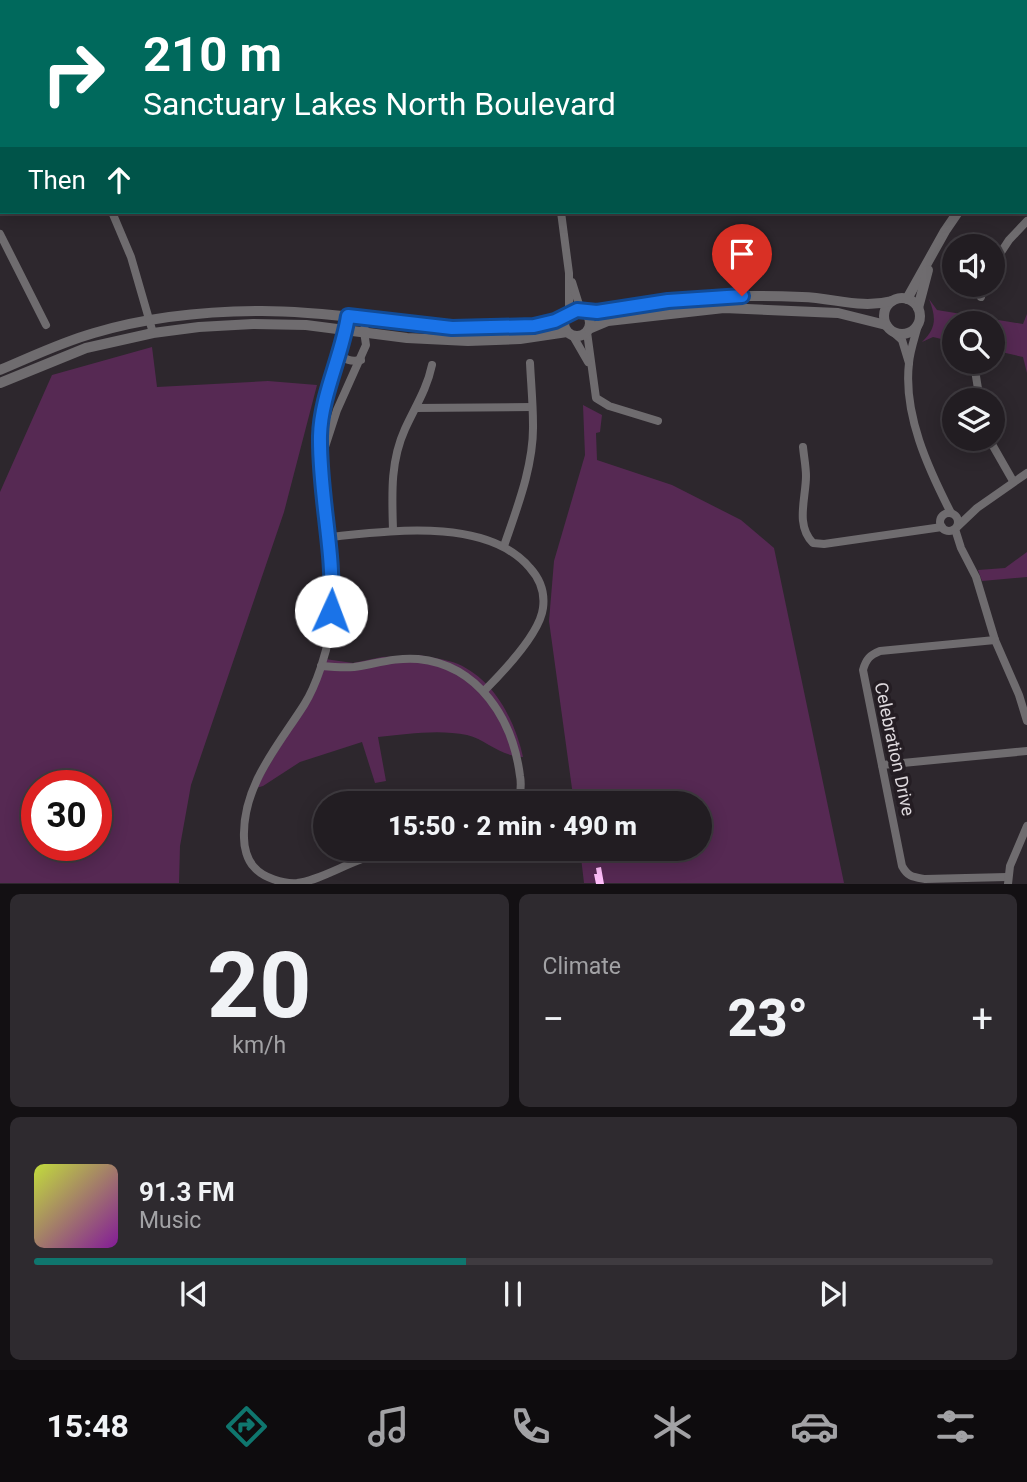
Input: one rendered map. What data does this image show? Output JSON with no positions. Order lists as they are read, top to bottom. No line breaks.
{"streets":{"street":["Celebration Drive"]},"page":{"turn":["210 m","Sanctuary Lakes North Boulevard"],"then":"Then","limit":"30","trip":"15:50 · 2 min · 490 m","tile":[["20","km/h"],"Climate"],"heat":["−","23°","+"],"song":["91.3 FM","Music"],"tabs":"15:48"}}
